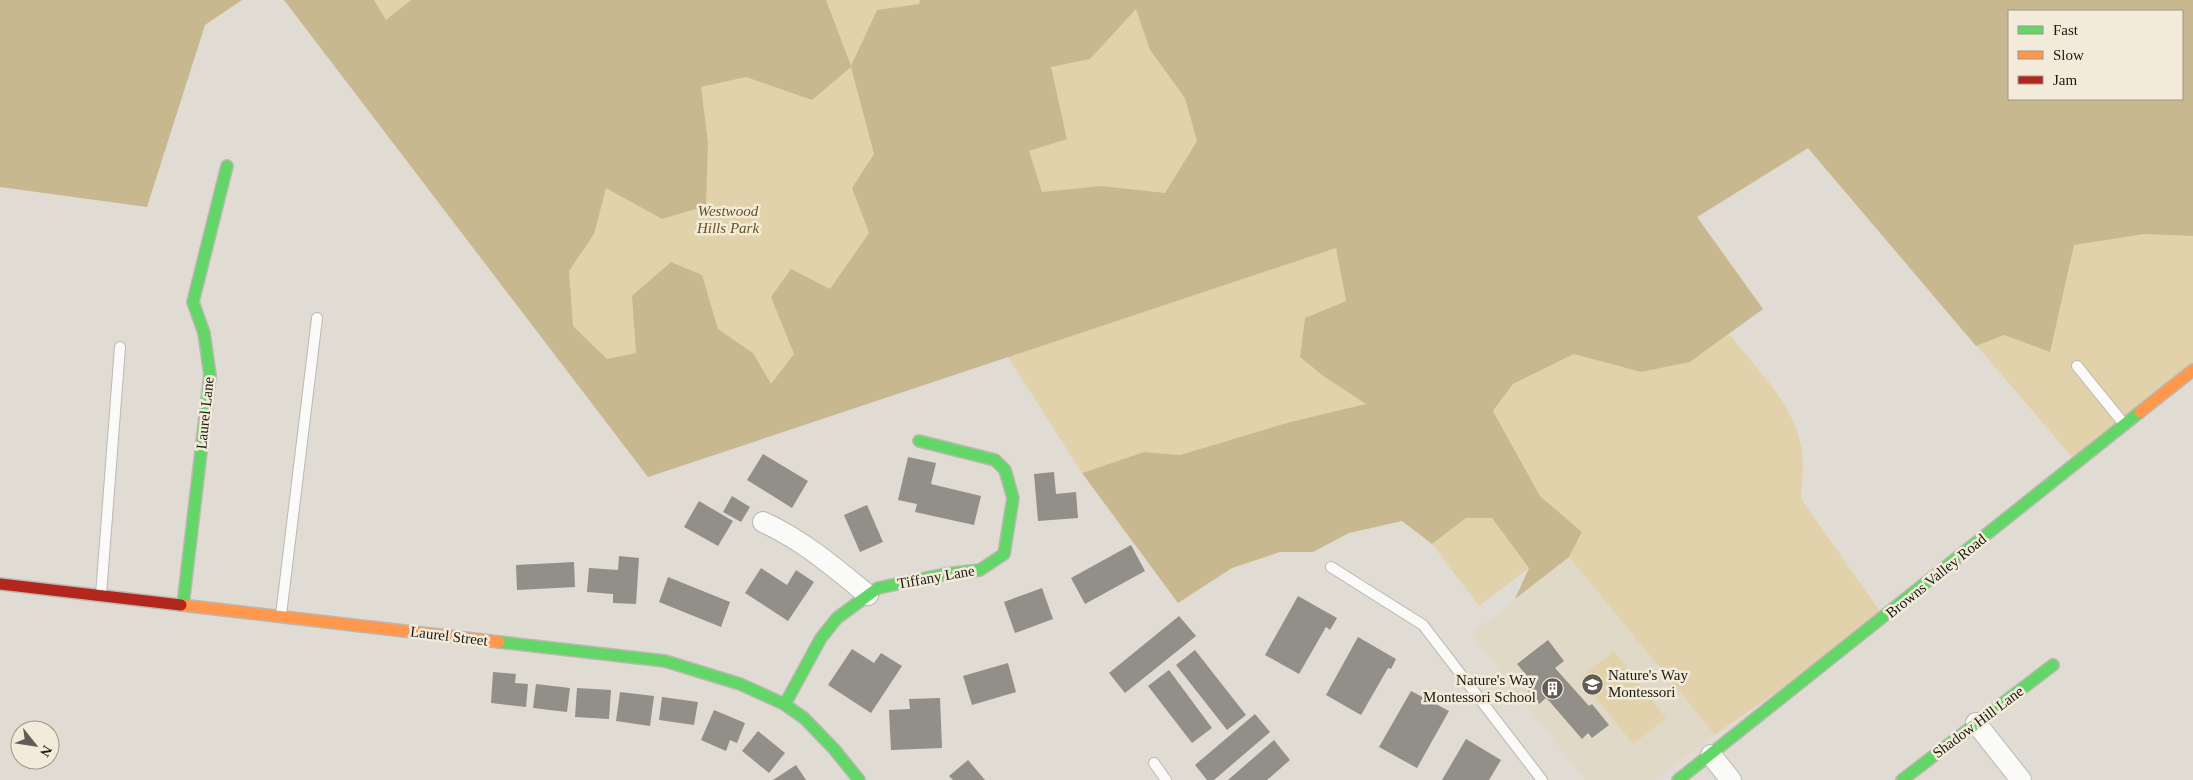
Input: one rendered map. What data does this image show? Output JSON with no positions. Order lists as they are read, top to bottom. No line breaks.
{"streets":{"street":["Laurel Lane","Browns Valley Road","Tiffany Lane","Laurel Street","Shadow Hill Lane"]},"crossings":[["Laurel Lane","Laurel Street"],["Tiffany Lane","Laurel Street"]],"parks":["Westwood Hills Park"],"places":{"school or university":["Nature's Way Montessori"],"building":["Nature's Way Montessori School"]},"legend":["Fast","Slow","Jam"],"north":"bottom right"}
